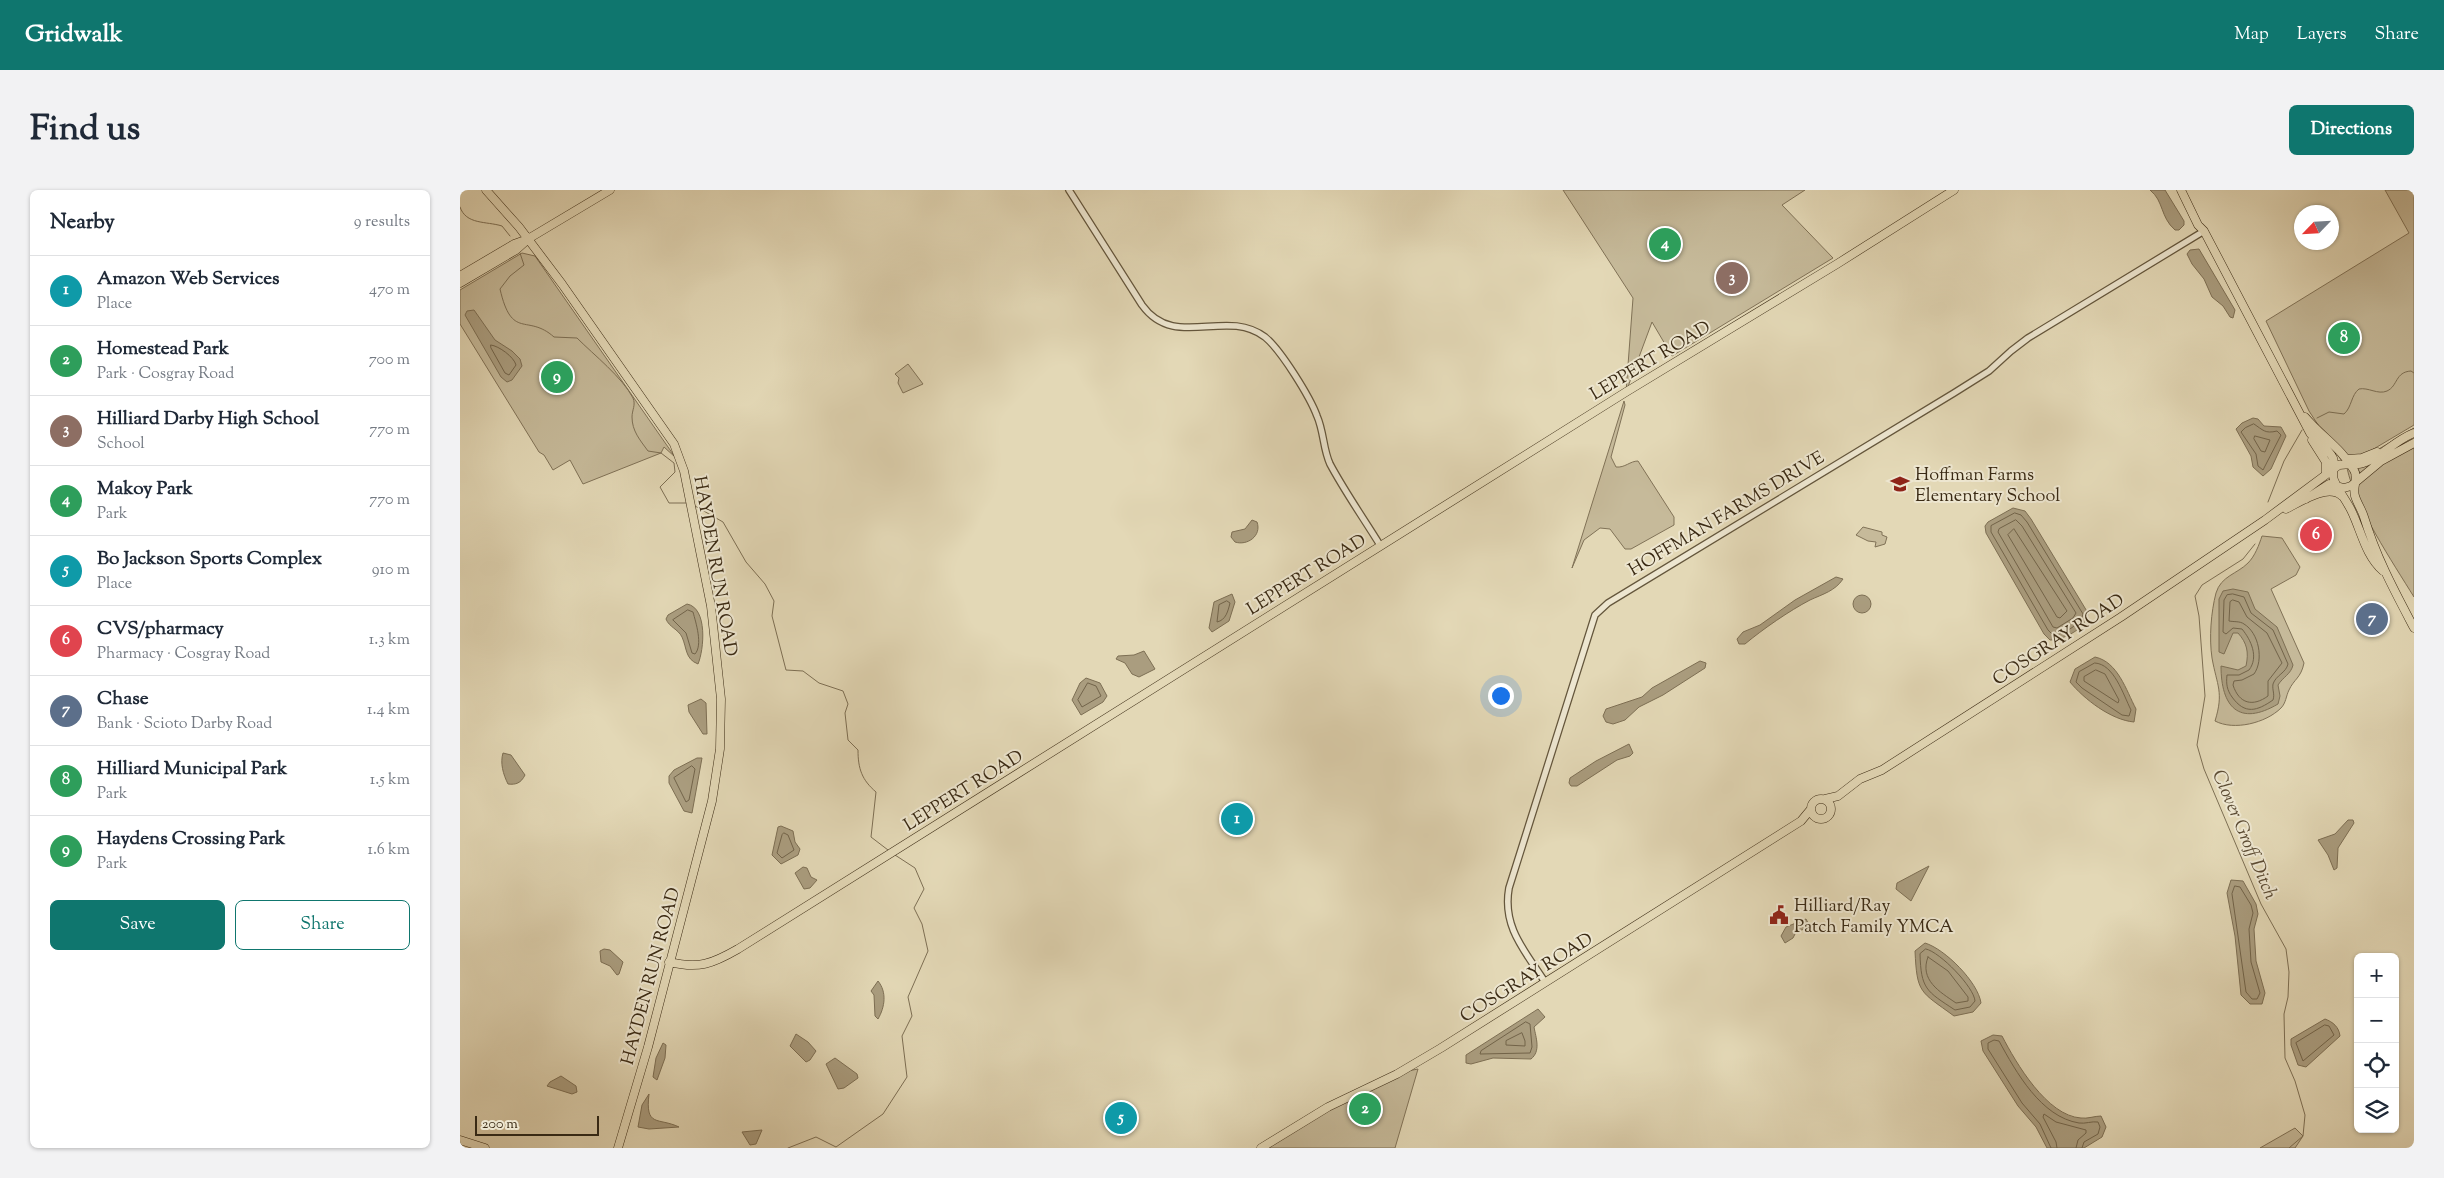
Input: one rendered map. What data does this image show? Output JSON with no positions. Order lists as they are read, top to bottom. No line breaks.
{"streets":{"main road":["LEPPERT ROAD","HAYDEN RUN ROAD","COSGRAY ROAD"],"street":["HOFFMAN FARMS DRIVE"]},"crossings":[["LEPPERT ROAD","HAYDEN RUN ROAD"],["HOFFMAN FARMS DRIVE","COSGRAY ROAD"]],"water":["Clover Groff Ditch"],"places":{"school or university":["Hoffman Farms Elementary School"],"public building":["Hilliard/Ray Patch Family YMCA"]},"scale_bar":"200 m","north":"bottom left","page":{"header":"Gridwalk","nav":["Map","Layers","Share"],"title":"Find us","buttons":["Directions",["Save","Share"]],"heading":["Nearby","9 results"],"pins":["4","3","8","9","6","7","1","2","5"],"list":[{"mark":"1","name":"Amazon Web Services","note":"Place","value":"470 m"},{"mark":"2","name":"Homestead Park","note":"Park · Cosgray Road","value":"700 m"},{"mark":"3","name":"Hilliard Darby High School","note":"School","value":"770 m"},{"mark":"4","name":"Makoy Park","note":"Park","value":"770 m"},{"mark":"5","name":"Bo Jackson Sports Complex","note":"Place","value":"910 m"},{"mark":"6","name":"CVS/pharmacy","note":"Pharmacy · Cosgray Road","value":"1.3 km"},{"mark":"7","name":"Chase","note":"Bank · Scioto Darby Road","value":"1.4 km"},{"mark":"8","name":"Hilliard Municipal Park","note":"Park","value":"1.5 km"},{"mark":"9","name":"Haydens Crossing Park","note":"Park","value":"1.6 km"}],"map_buttons":["+","−"],"scale":"200 m"}}
